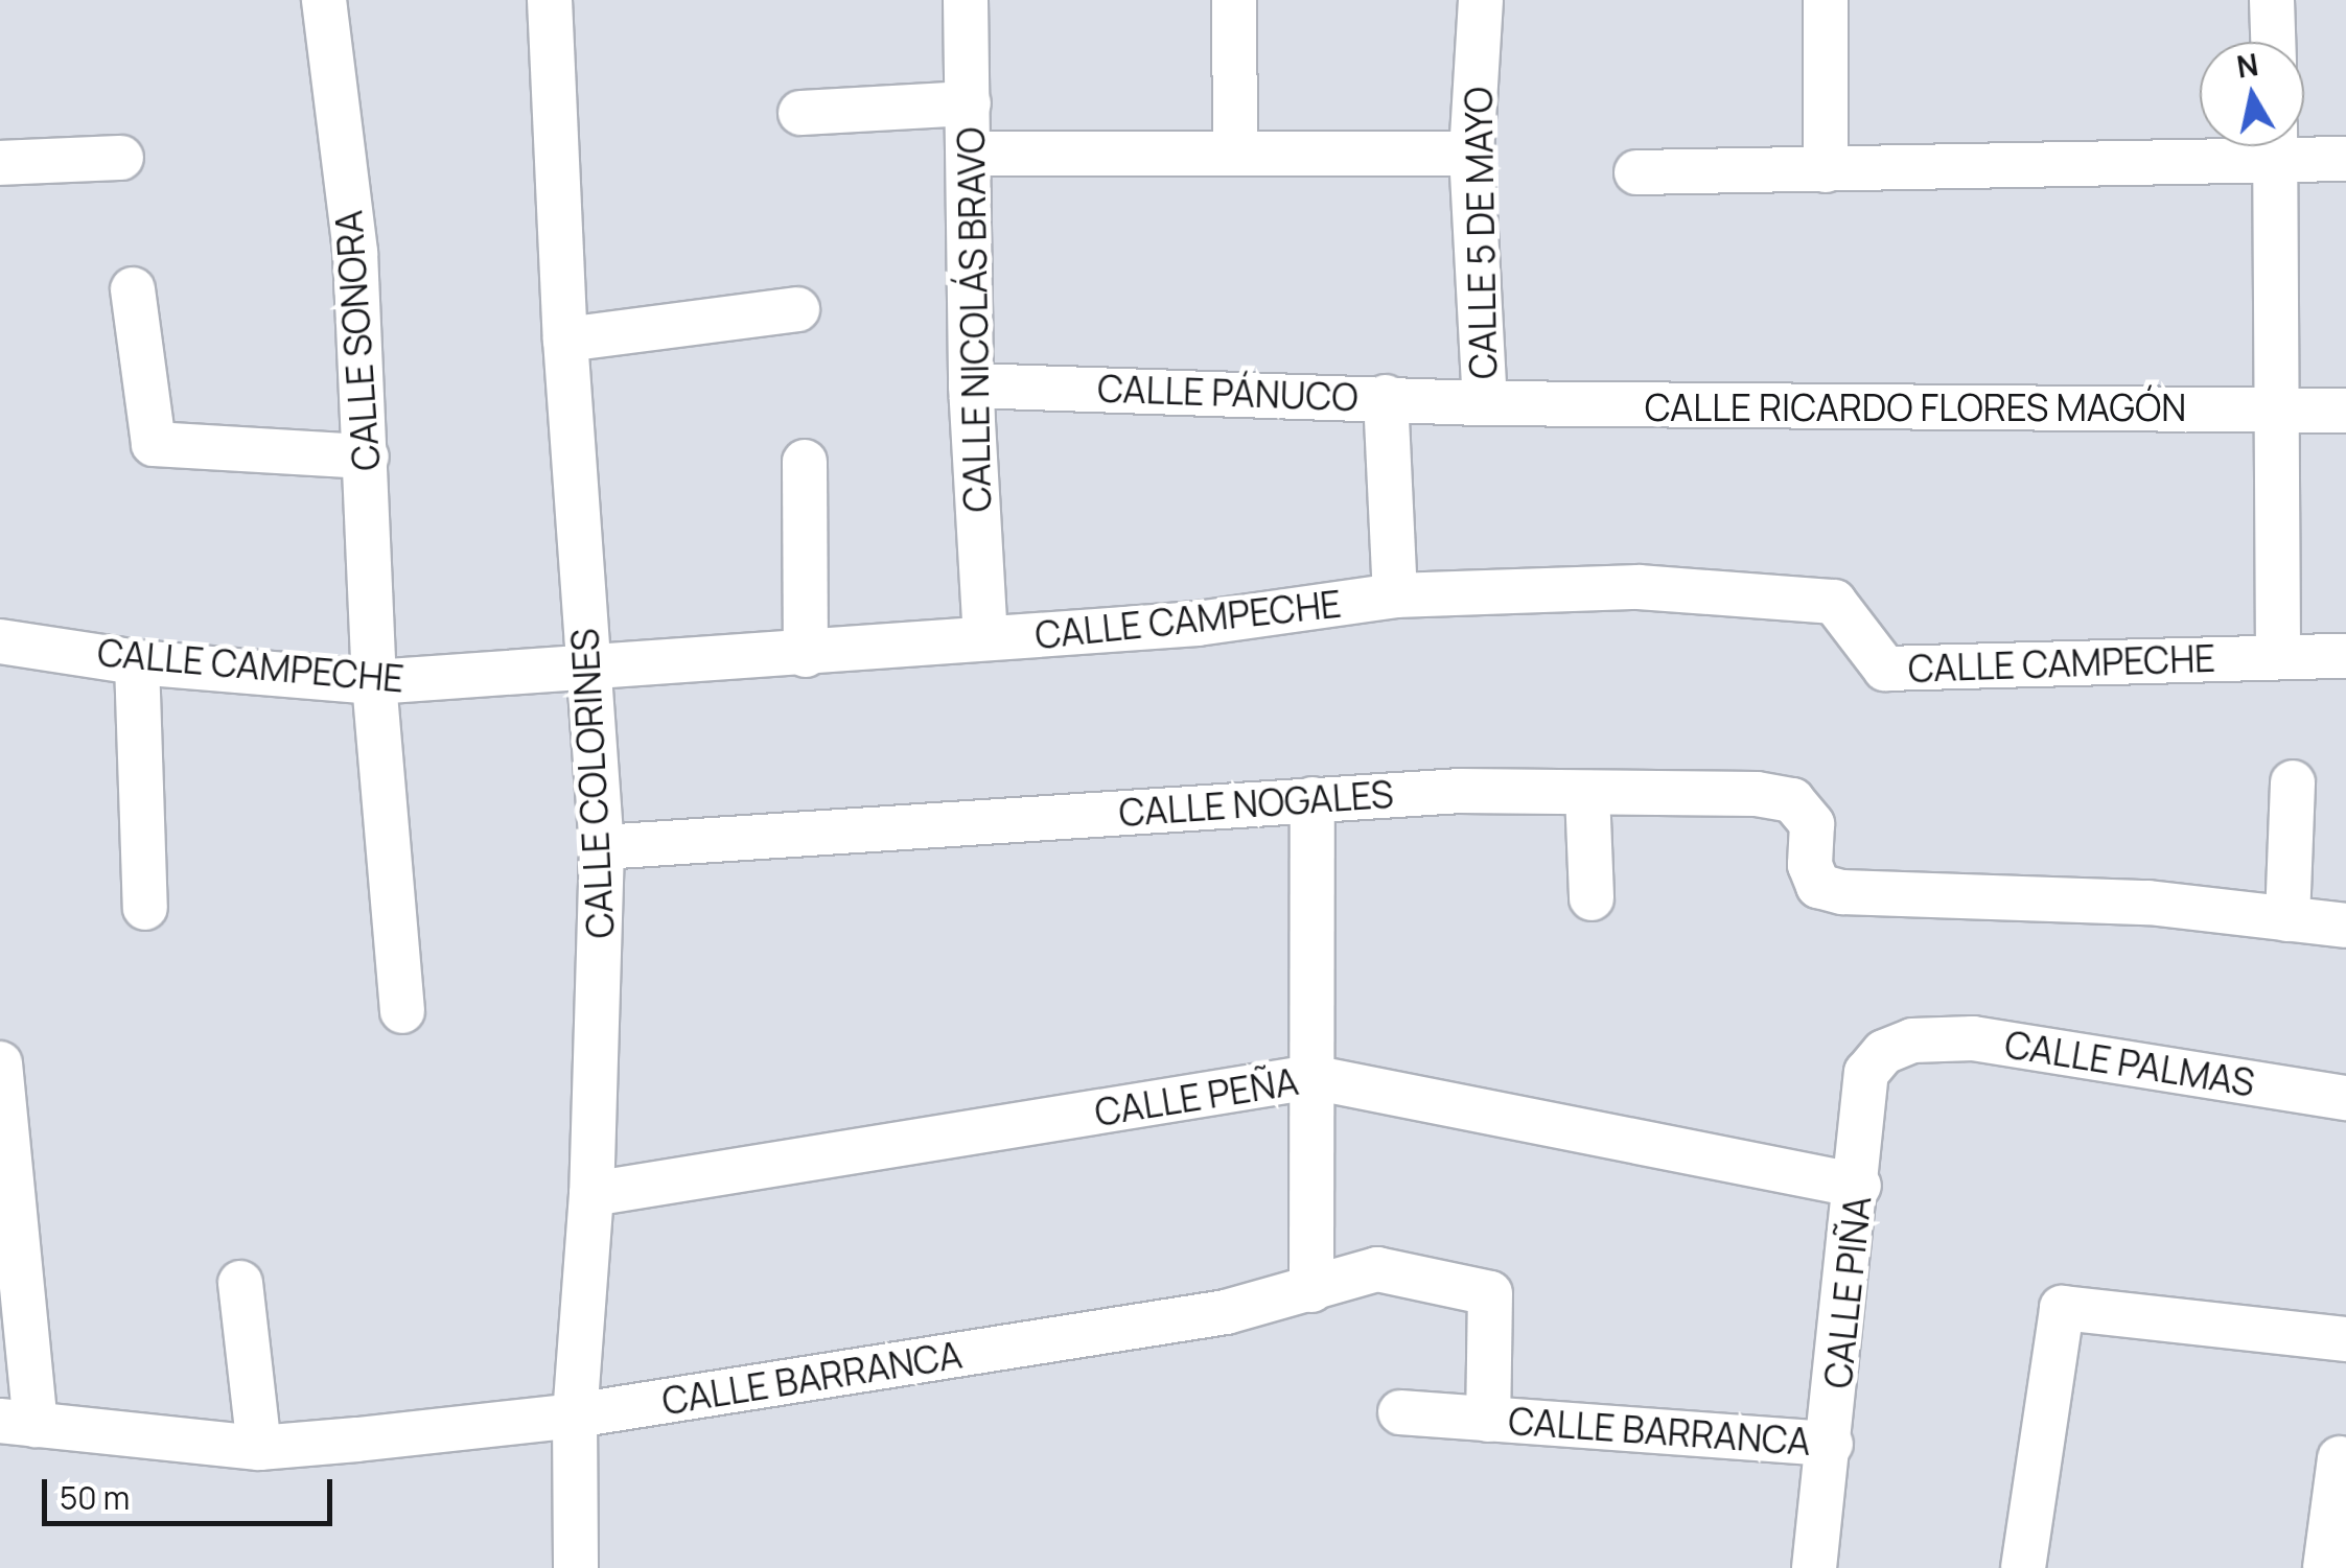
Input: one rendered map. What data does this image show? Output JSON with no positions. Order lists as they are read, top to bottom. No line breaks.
{"streets":{"street":["CALLE 5 DE MAYO","CALLE NICOLÁS BRAVO","CALLE SONORA","CALLE PÁNUCO","CALLE RICARDO FLORES MAGÓN","CALLE CAMPECHE","CALLE COLORINES","CALLE NOGALES","CALLE PALMAS","CALLE PEÑA","CALLE PIÑA","CALLE BARRANCA"]},"crossings":[["CALLE 5 DE MAYO","CALLE PÁNUCO"],["CALLE 5 DE MAYO","CALLE RICARDO FLORES MAGÓN"],["CALLE NICOLÁS BRAVO","CALLE PÁNUCO"],["CALLE NICOLÁS BRAVO","CALLE CAMPECHE"],["CALLE SONORA","CALLE CAMPECHE"],["CALLE PÁNUCO","CALLE RICARDO FLORES MAGÓN"],["CALLE CAMPECHE","CALLE COLORINES"],["CALLE COLORINES","CALLE NOGALES"],["CALLE COLORINES","CALLE PEÑA"],["CALLE COLORINES","CALLE BARRANCA"],["CALLE PALMAS","CALLE PIÑA"],["CALLE PEÑA","CALLE PIÑA"],["CALLE PIÑA","CALLE BARRANCA"]],"scale_bar":"50 m","north":"top"}
